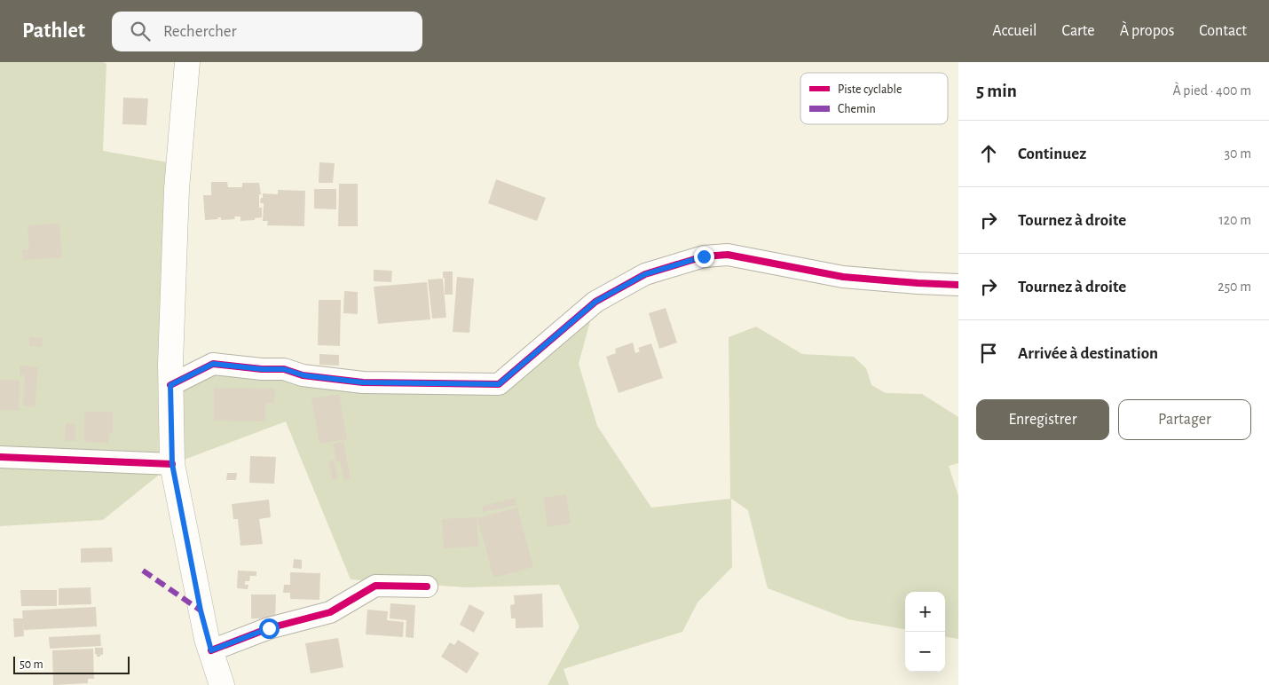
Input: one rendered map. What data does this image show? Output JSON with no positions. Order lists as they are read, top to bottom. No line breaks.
{"legend":["Piste cyclable","Chemin"],"scale_bar":"50 m","page":{"header":"Pathlet","search":"Rechercher","nav":["Accueil","Carte","À propos","Contact"],"heading":["5 min","À pied · 400 m"],"list":[["Continuez","30 m"],["Tournez à droite","120 m"],["Tournez à droite","250 m"],"Arrivée à destination"],"buttons":["Enregistrer","Partager"],"map_buttons":["+","−"],"scale":"50 m"}}
